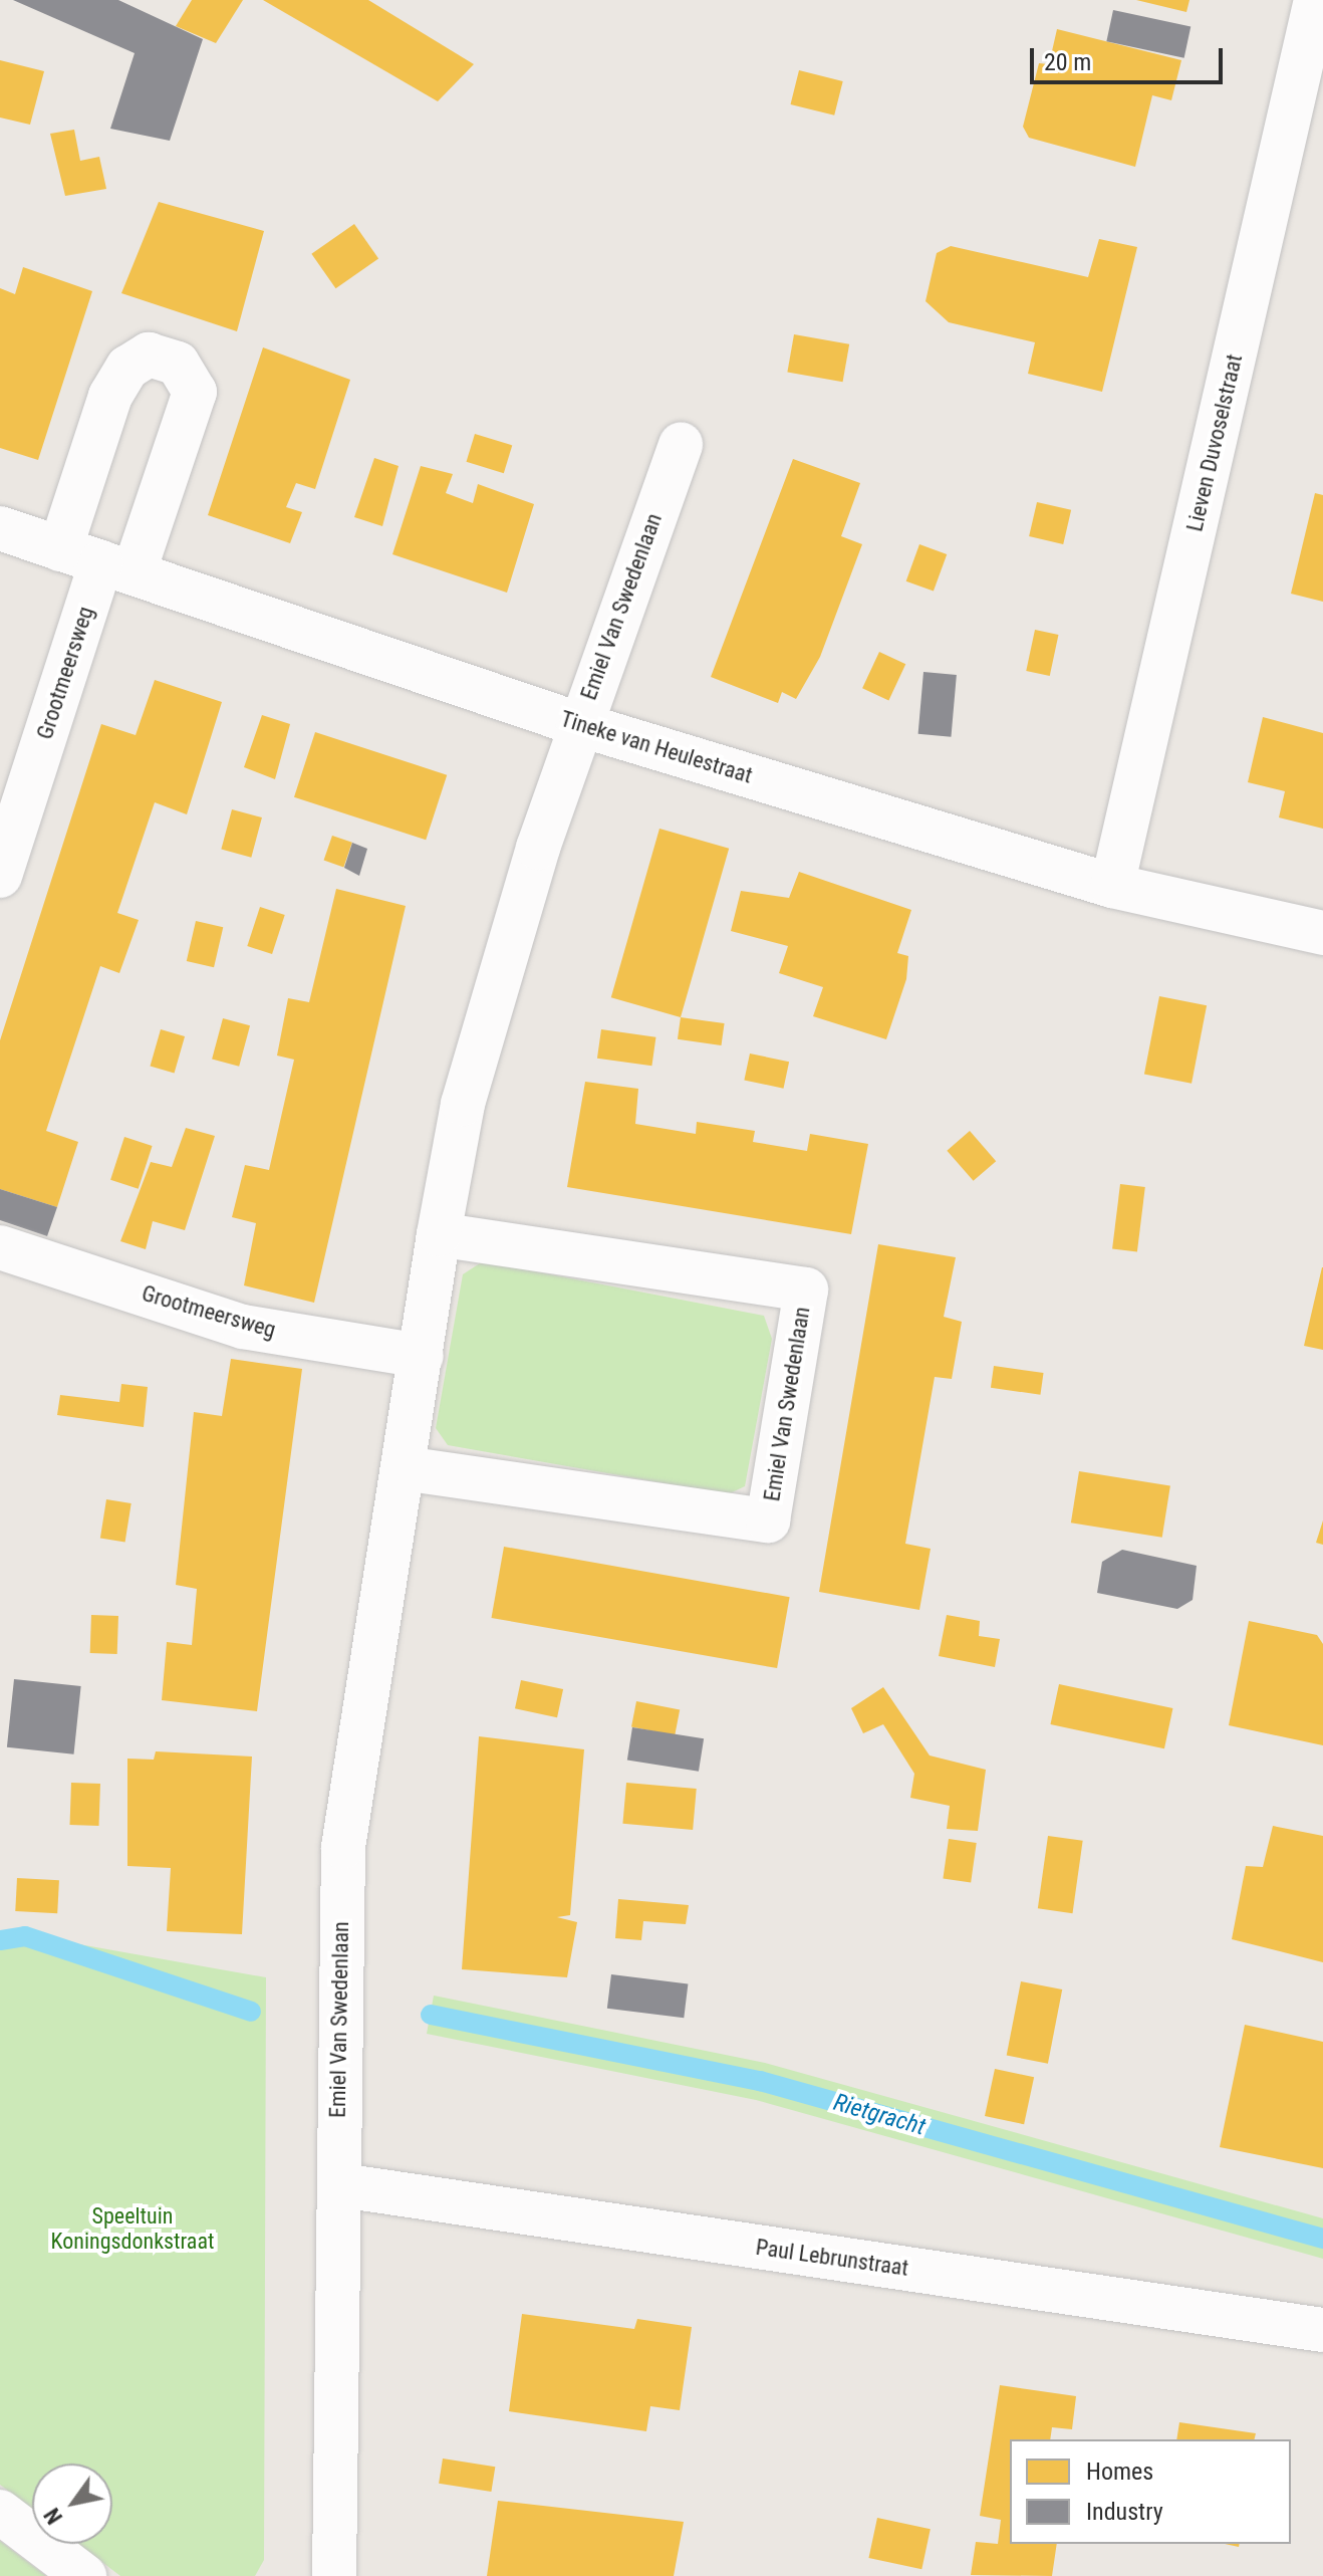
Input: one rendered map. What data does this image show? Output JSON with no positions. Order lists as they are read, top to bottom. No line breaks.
{"streets":{"street":["Lieven Duvoselstraat","Emiel Van Swedenlaan","Grootmeersweg","Tineke van Heulestraat","Paul Lebrunstraat"]},"crossings":[["Lieven Duvoselstraat","Tineke van Heulestraat"],["Emiel Van Swedenlaan","Grootmeersweg"],["Emiel Van Swedenlaan","Tineke van Heulestraat"],["Emiel Van Swedenlaan","Paul Lebrunstraat"],["Grootmeersweg","Tineke van Heulestraat"]],"water":["Rietgracht"],"parks":["Speeltuin Koningsdonkstraat"],"legend":["Homes","Industry"],"scale_bar":"20 m","north":"bottom left"}
